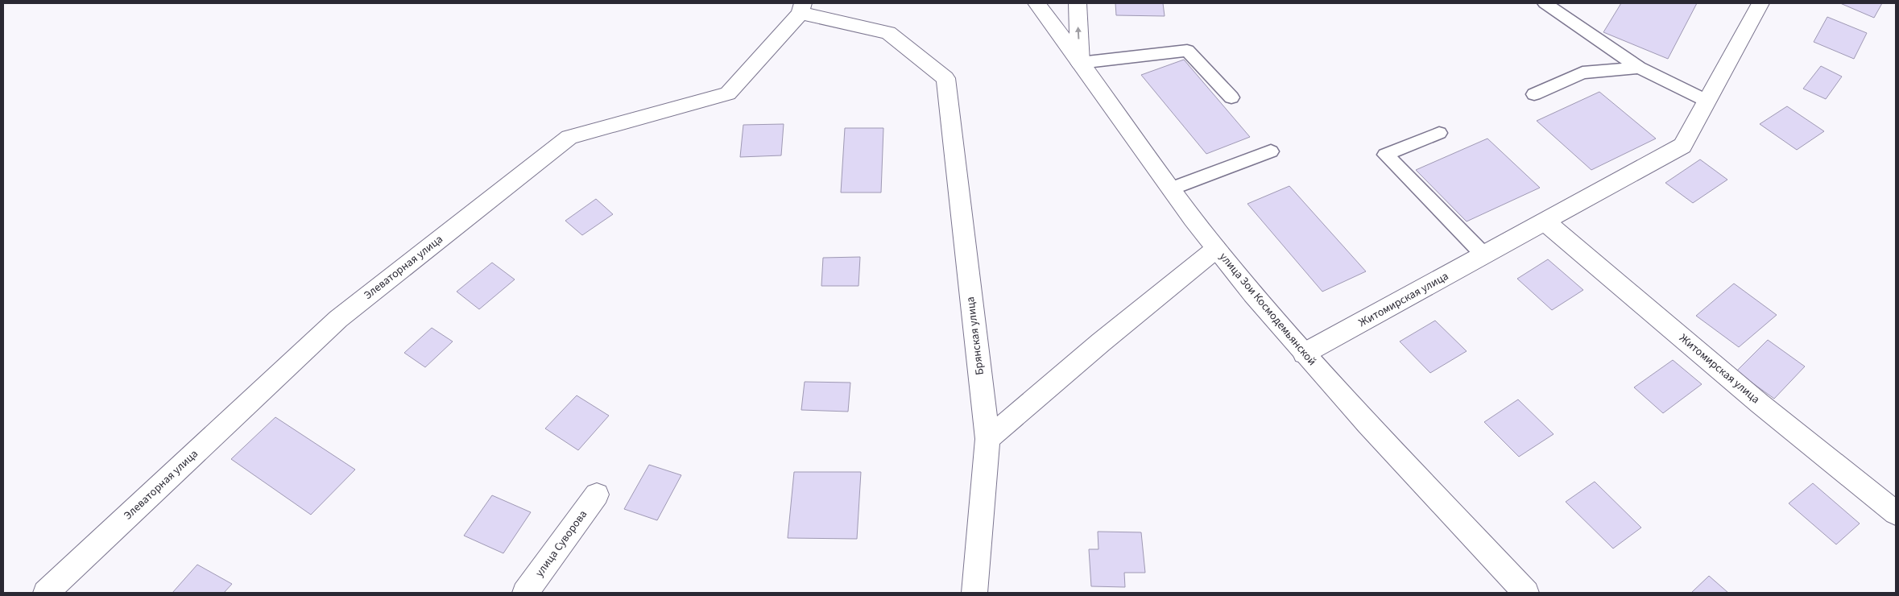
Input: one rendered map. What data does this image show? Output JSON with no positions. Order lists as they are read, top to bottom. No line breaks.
{"streets":{"street":["Элеваторная улица","Житомирская улица","улица Зои Космодемьянской","Брянская улица","улица Суворова"]},"crossings":[["Элеваторная улица","Брянская улица"],["Житомирская улица","улица Зои Космодемьянской"]]}
